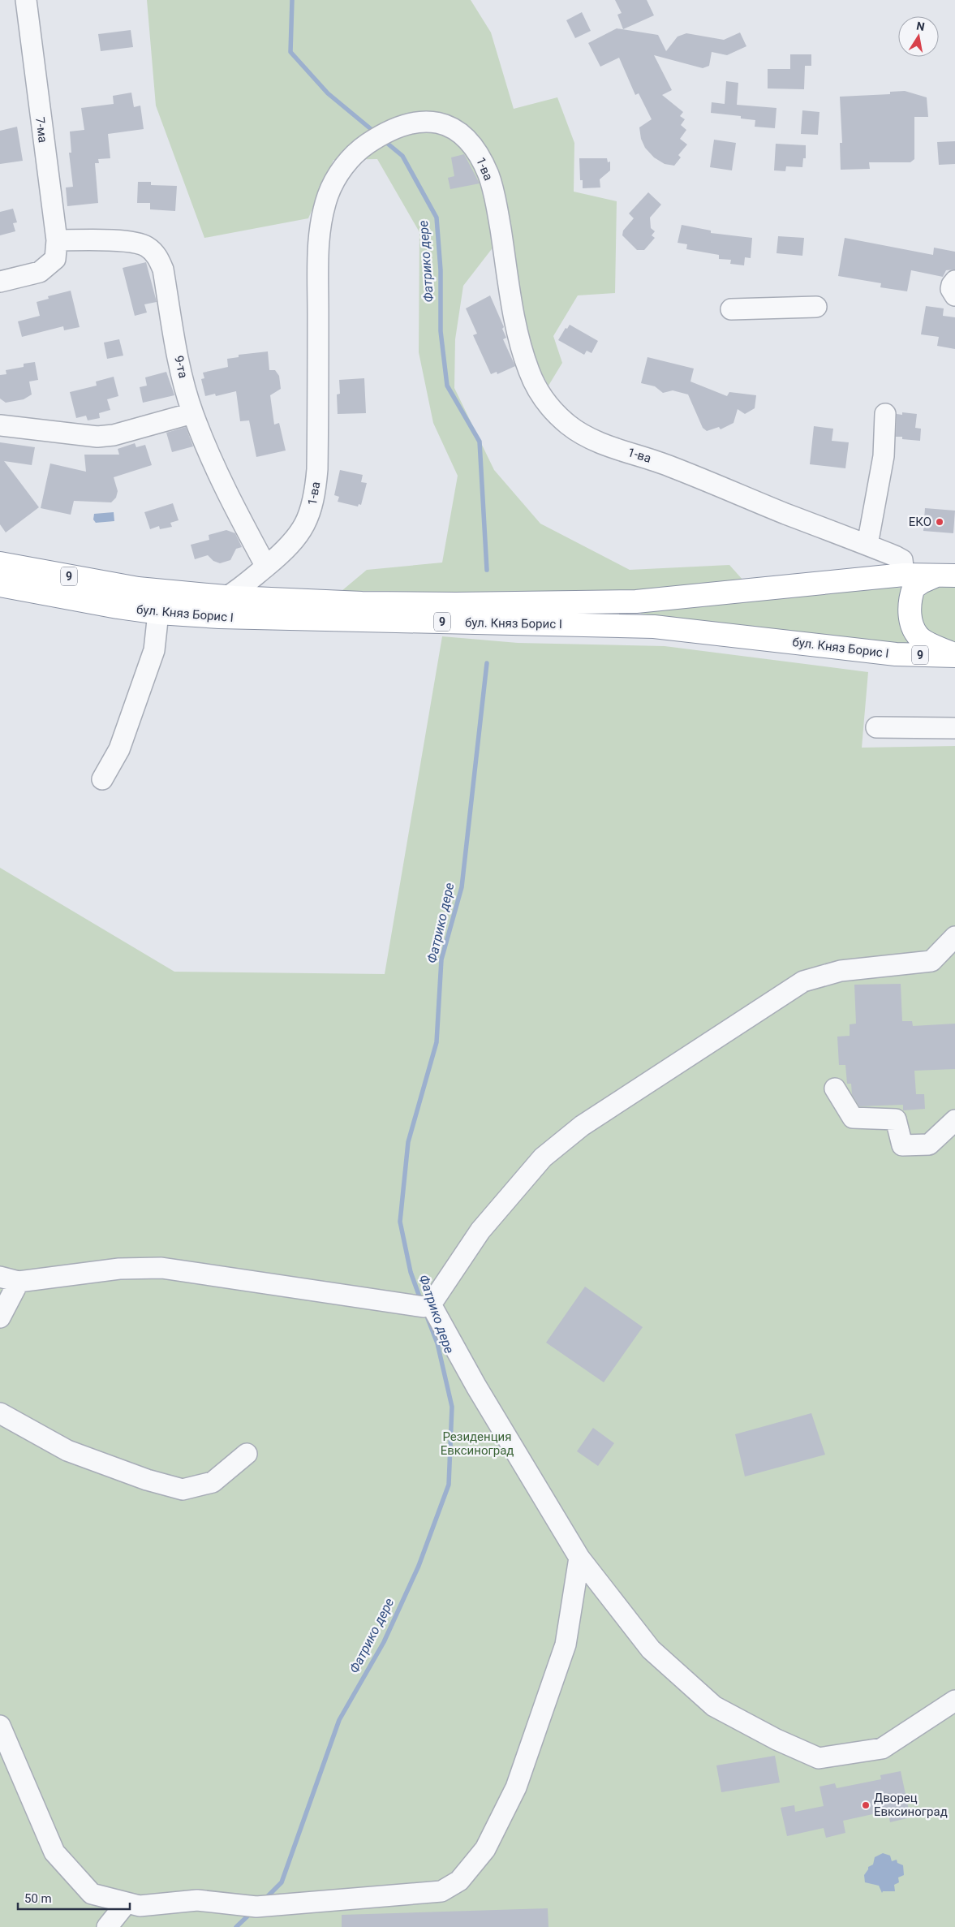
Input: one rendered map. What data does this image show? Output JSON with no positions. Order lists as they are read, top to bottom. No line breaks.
{"streets":{"highway":["9","бул. Княз Борис I"],"street":["7-ма","1-ва","9-та"]},"crossings":[["7-ма","9-та"],["1-ва","9-та"],["1-ва","бул. Княз Борис I"]],"water":["Фатрико дере"],"parks":["Резиденция Евксиноград"],"places":["ЕКО","Дворец Евксиноград"],"scale_bar":"50 m","north":"top"}
